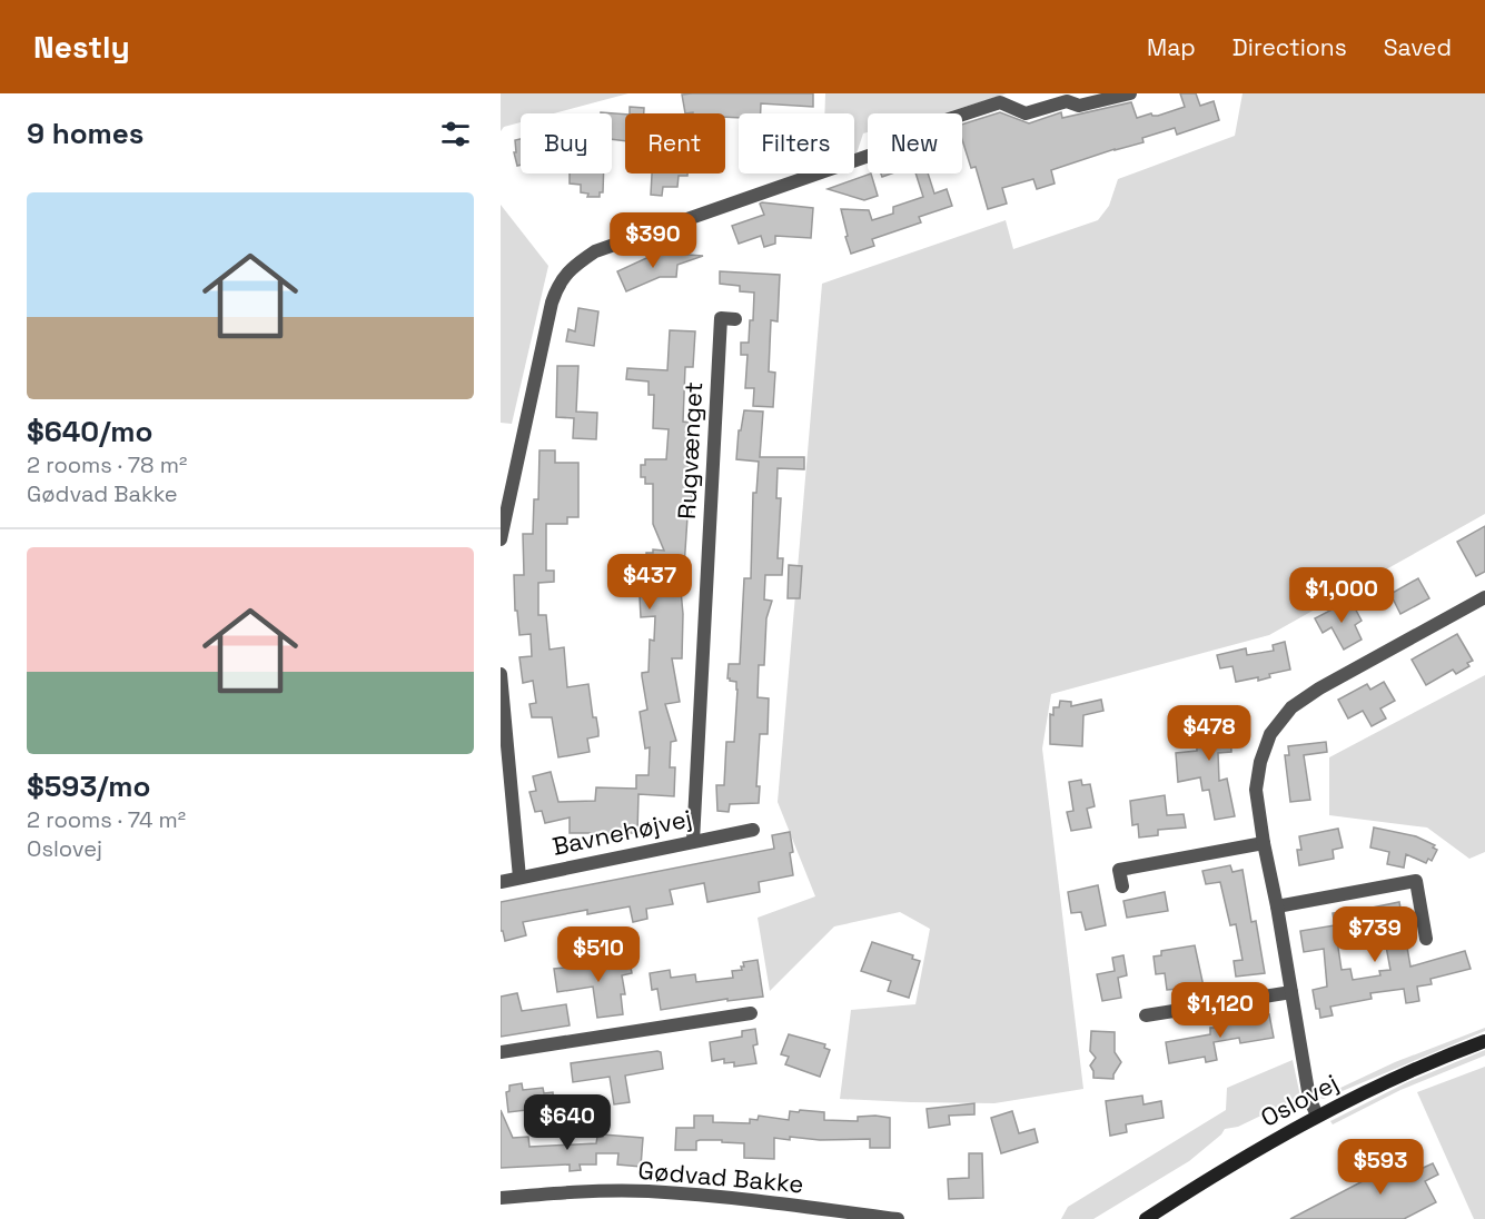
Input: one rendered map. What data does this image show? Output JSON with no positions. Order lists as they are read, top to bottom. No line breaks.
{"streets":{"street":["Rugvænget","Bavnehøjvej","Oslovej","Gødvad Bakke"]},"crossings":[["Rugvænget","Bavnehøjvej"]],"page":{"header":"Nestly","nav":["Map","Directions","Saved"],"heading":"9 homes","chip":["Buy","Rent","Filters","New"],"list":[{"name":"$640/mo","note":"2 rooms · 78 m² · Gødvad Bakke"},{"name":"$593/mo","note":"2 rooms · 74 m² · Oslovej"}],"price":["$390","$437","$1,000","$478","$739","$510","$1,120","$640","$593"]}}
